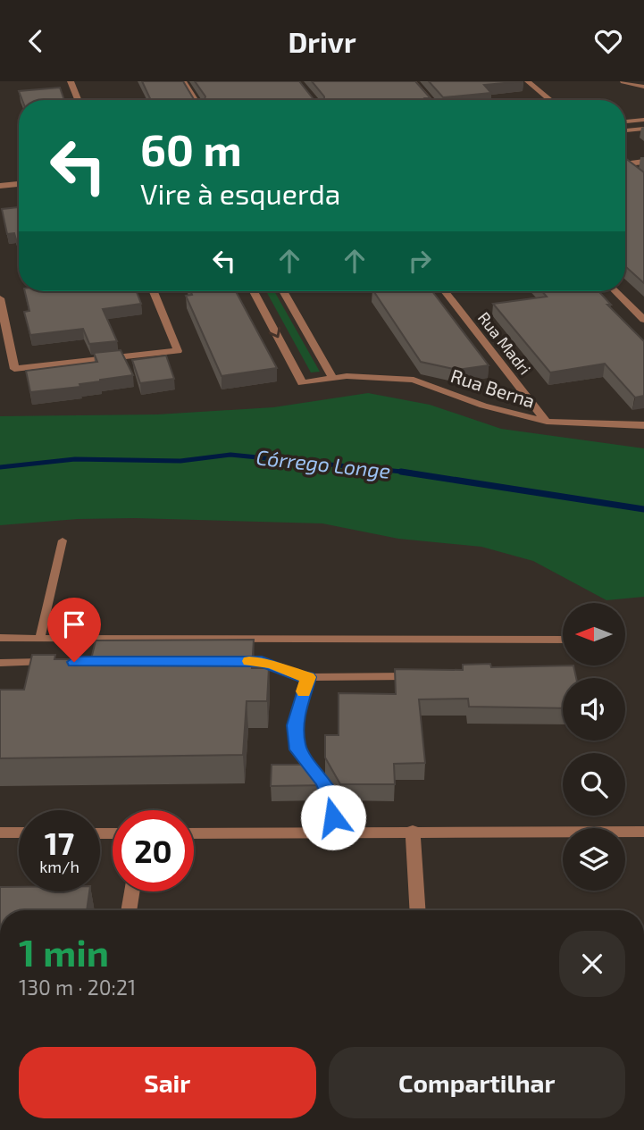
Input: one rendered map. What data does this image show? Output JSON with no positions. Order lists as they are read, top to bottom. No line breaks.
{"streets":{"street":["Rua Madri","Rua Berna"]},"crossings":[["Rua Madri","Rua Berna"]],"water":["Córrego Longe"],"north":"left","page":{"header":"Drivr","turn":["60 m","Vire à esquerda"],"speed":"17 km/h","limit":"20","heading":["1 min","130 m · 20:21"],"buttons":["Sair","Compartilhar"]}}
